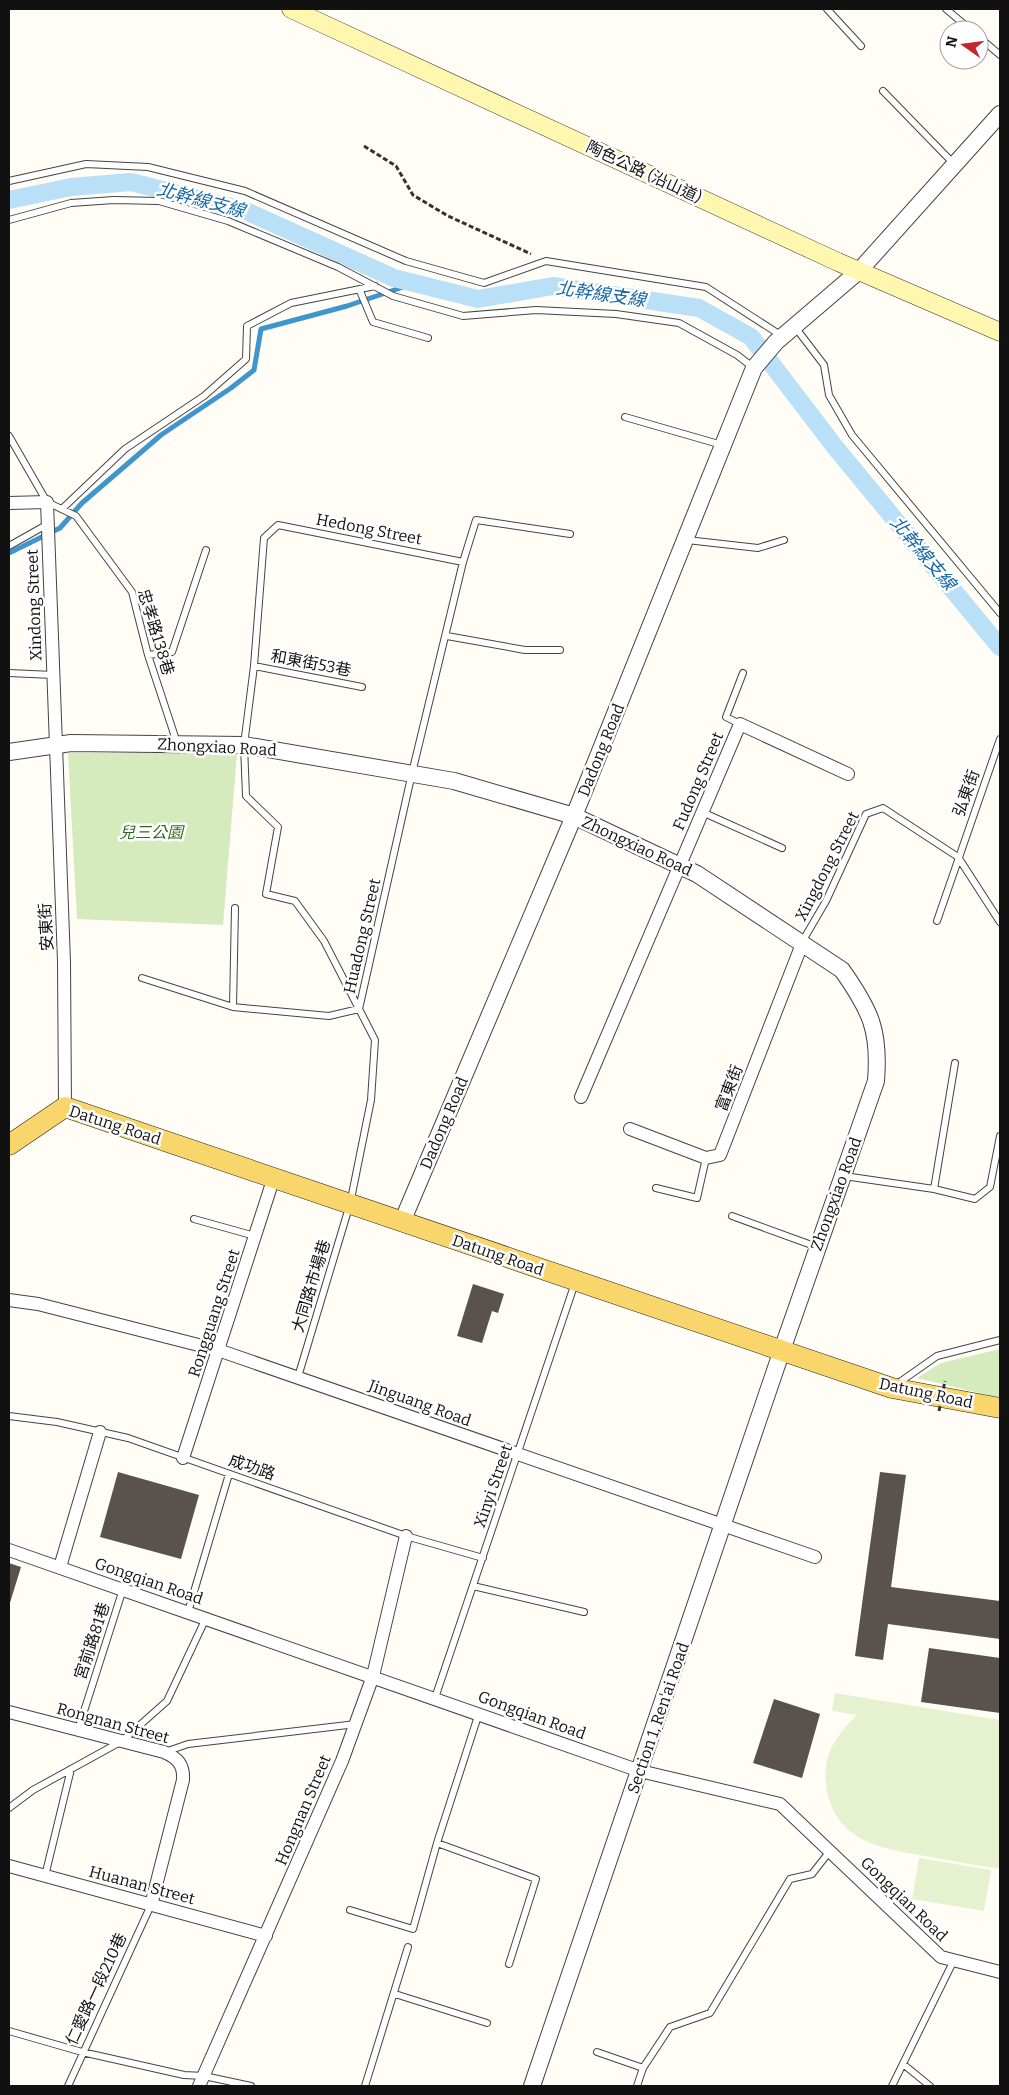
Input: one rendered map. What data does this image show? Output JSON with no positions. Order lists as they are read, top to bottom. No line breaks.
{"streets":{"main road":["陶色公路 (沿山道)","Datung Road"],"street":["Xindong Street","Zhongxiao Road","Dadong Road","Fudong Street","安東街","富東街","Rongguang Street","Jinguang Road","Gongqian Road","Section 1, Ren'ai Road","Rongnan Street","Hongnan Street","Huanan Street"],"lane":["Hedong Street","忠孝路138巷","和東街53巷","弘東街","Xingdong Street","Huadong Street","大同路市場巷","成功路","Xinyi Street","宮前路81巷","仁愛路一段210巷"]},"crossings":[["Hedong Street","和東街53巷"],["Hedong Street","Zhongxiao Road"],["Hedong Street","Huadong Street"],["Hedong Street","大同路市場巷"],["Xindong Street","忠孝路138巷"],["Xindong Street","Zhongxiao Road"],["Xindong Street","安東街"],["忠孝路138巷","Zhongxiao Road"],["Zhongxiao Road","Dadong Road"],["Zhongxiao Road","Fudong Street"],["Zhongxiao Road","Xingdong Street"],["Zhongxiao Road","安東街"],["Zhongxiao Road","Huadong Street"],["Zhongxiao Road","富東街"],["Zhongxiao Road","Datung Road"],["Zhongxiao Road","Section 1, Ren'ai Road"],["Dadong Road","Datung Road"],["弘東街","Xingdong Street"],["Xingdong Street","富東街"],["安東街","Datung Road"],["Huadong Street","大同路市場巷"],["Datung Road","大同路市場巷"],["Datung Road","Rongguang Street"],["Datung Road","Xinyi Street"],["Datung Road","Section 1, Ren'ai Road"],["大同路市場巷","Jinguang Road"],["Rongguang Street","Jinguang Road"],["Rongguang Street","成功路"],["Jinguang Road","Xinyi Street"],["Jinguang Road","Section 1, Ren'ai Road"],["成功路","Xinyi Street"],["成功路","Hongnan Street"],["Xinyi Street","Gongqian Road"],["Gongqian Road","宮前路81巷"],["Gongqian Road","Section 1, Ren'ai Road"],["Gongqian Road","Hongnan Street"],["宮前路81巷","Rongnan Street"],["Rongnan Street","Huanan Street"],["Rongnan Street","仁愛路一段210巷"],["Hongnan Street","Huanan Street"],["Huanan Street","仁愛路一段210巷"]],"water":["北幹線支線"],"parks":["兒三公園"],"north":"left"}
